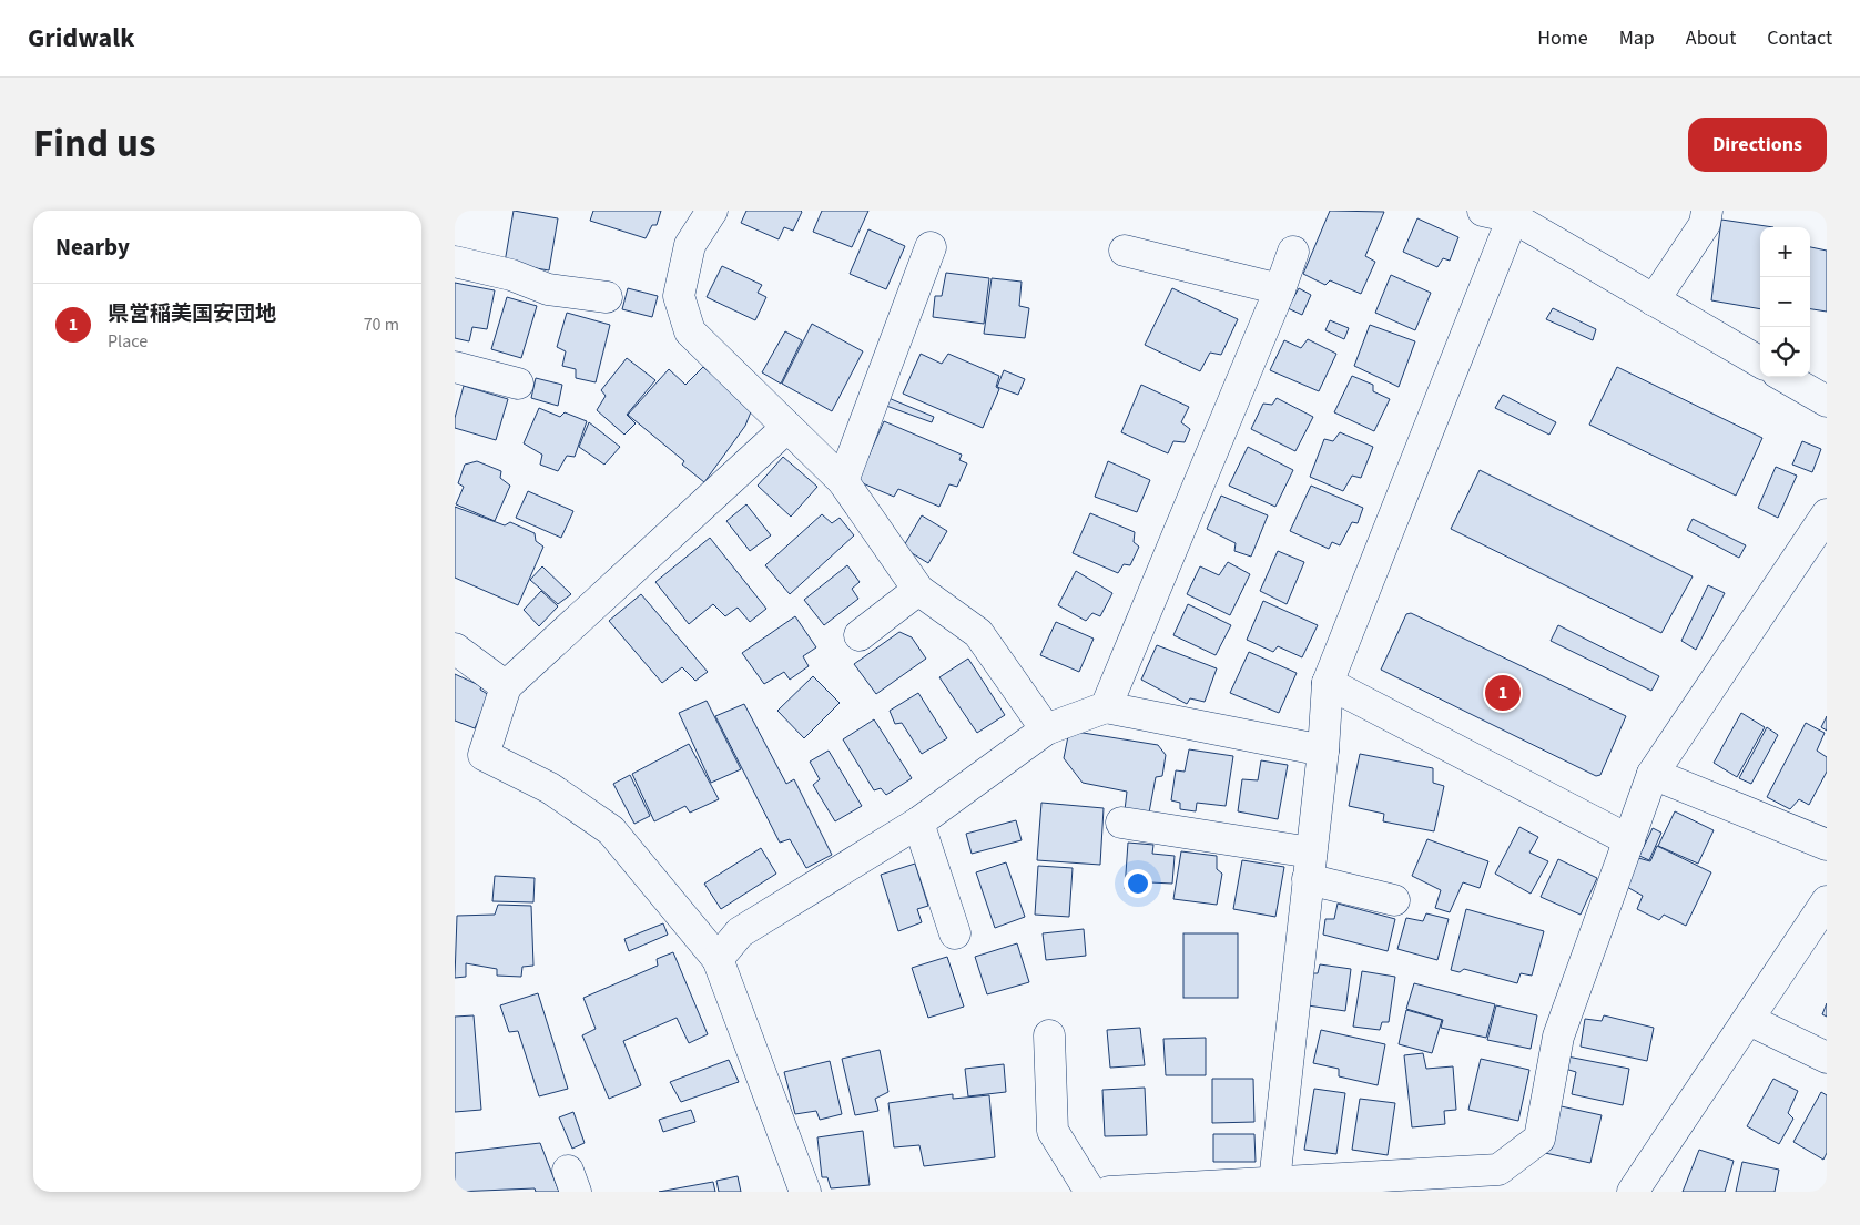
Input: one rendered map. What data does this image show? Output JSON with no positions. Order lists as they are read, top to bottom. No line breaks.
{"page":{"header":"Gridwalk","nav":["Home","Map","About","Contact"],"title":"Find us","buttons":"Directions","heading":"Nearby","map_buttons":["+","−"],"list":[{"mark":"1","name":"県営稲美国安団地","note":"Place","value":"70 m"}],"pins":"1"}}
